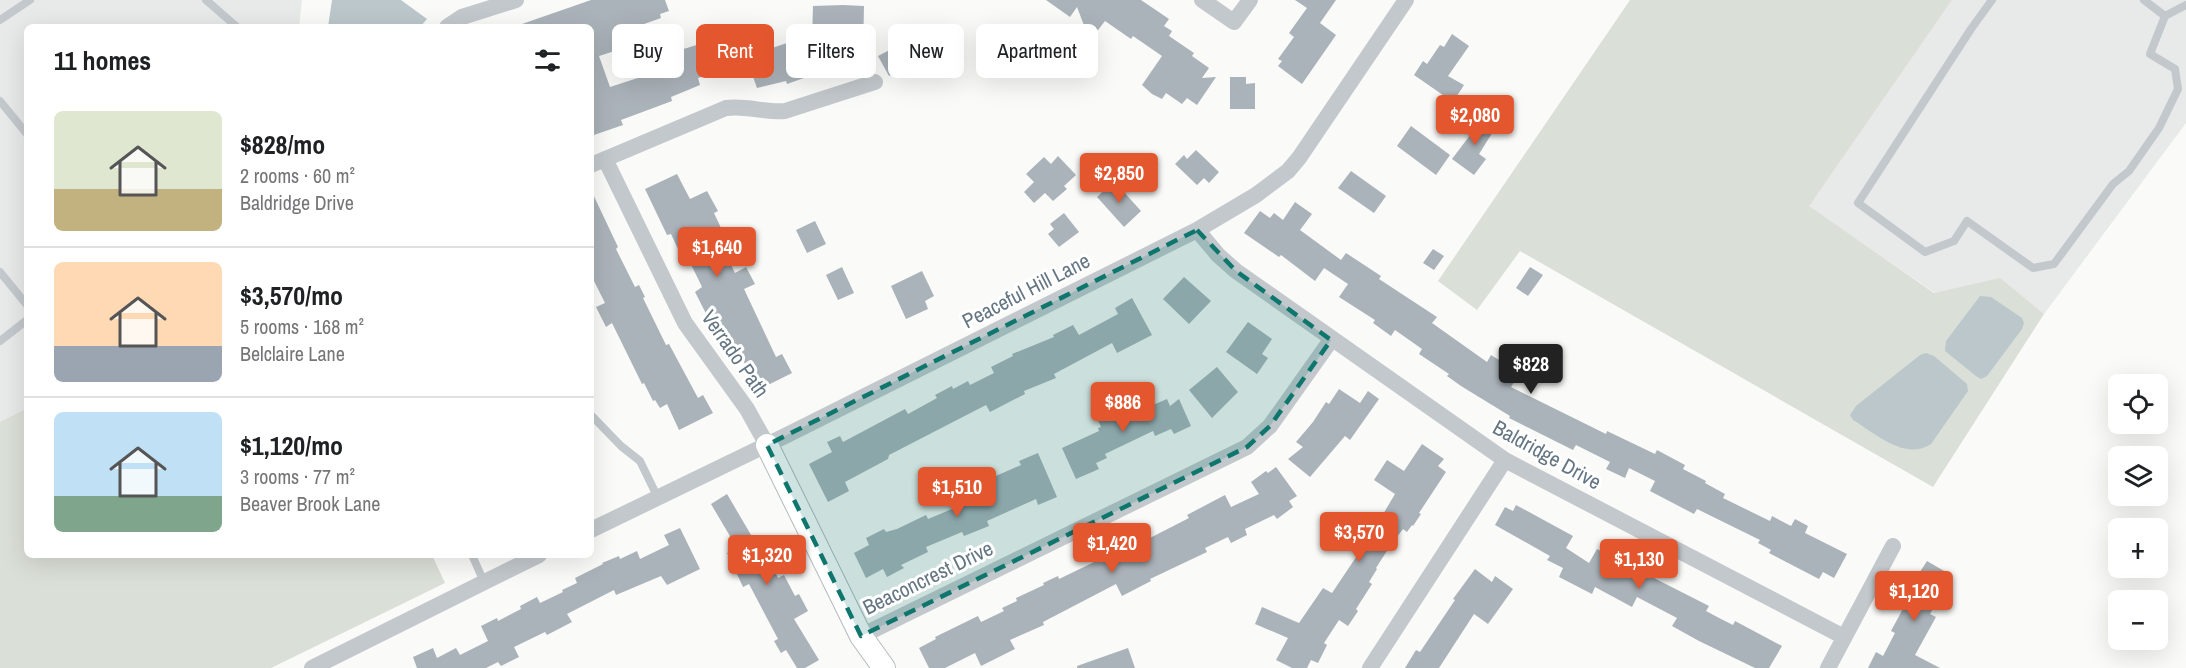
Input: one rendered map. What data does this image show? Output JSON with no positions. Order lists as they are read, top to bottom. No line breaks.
{"streets":{"street":["Peaceful Hill Lane","Verrado Path","Baldridge Drive","Beaconcrest Drive"]},"crossings":[["Peaceful Hill Lane","Verrado Path"],["Peaceful Hill Lane","Baldridge Drive"],["Baldridge Drive","Beaconcrest Drive"]],"page":{"chip":["Buy","Rent","Filters","New","Apartment"],"heading":"11 homes","price":["$2,080","$2,850","$1,640","$828","$886","$1,510","$3,570","$1,420","$1,320","$1,130","$1,120"],"list":[{"name":"$828/mo","note":"2 rooms · 60 m² · Baldridge Drive"},{"name":"$3,570/mo","note":"5 rooms · 168 m² · Belclaire Lane"},{"name":"$1,120/mo","note":"3 rooms · 77 m² · Beaver Brook Lane"}],"map_buttons":["+","−"]}}
